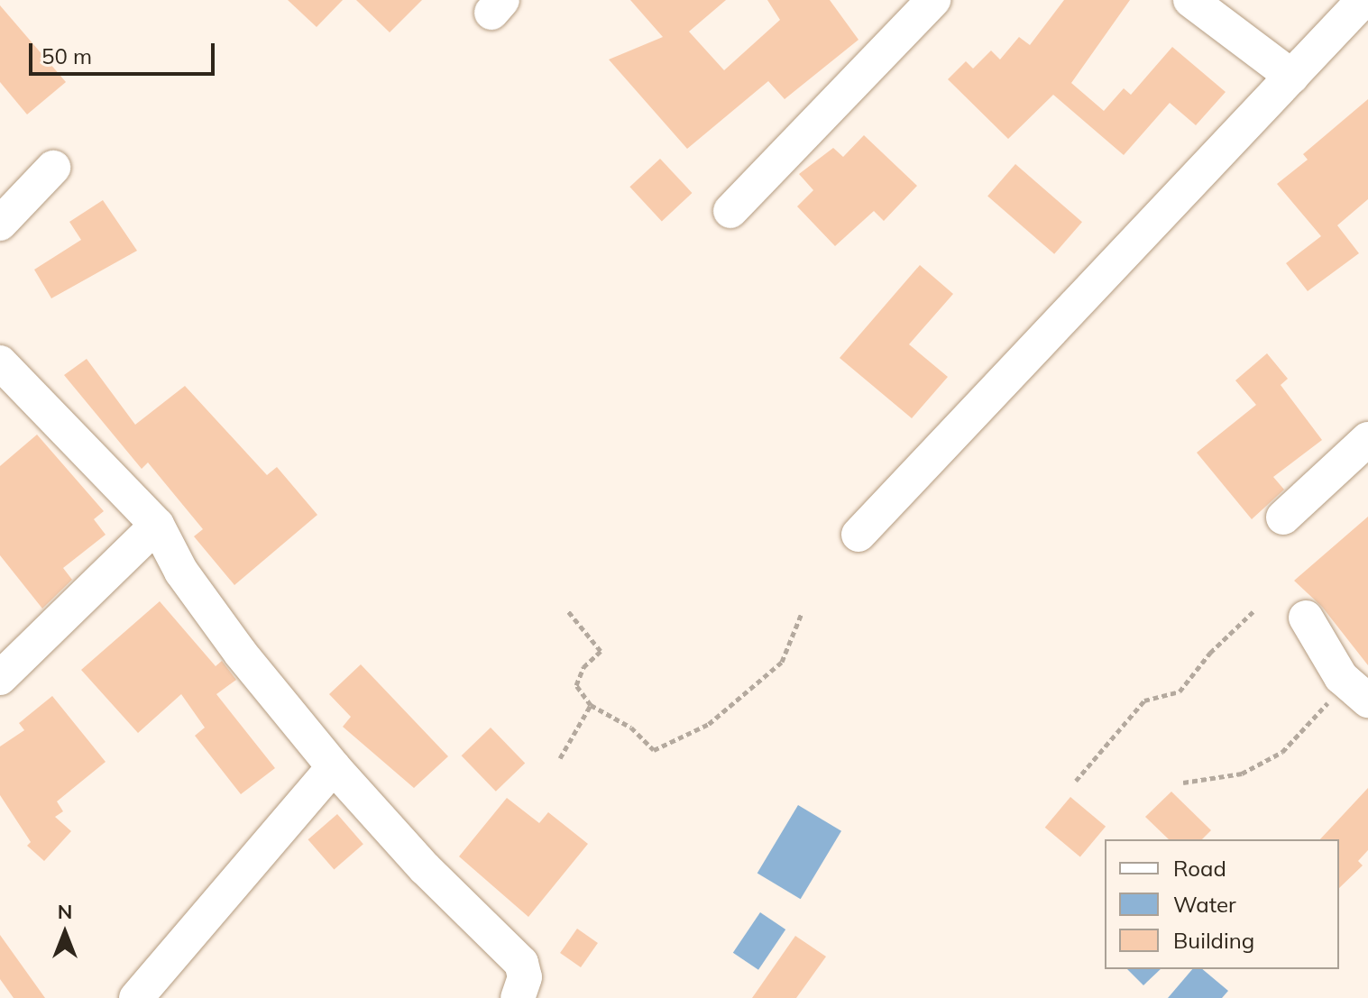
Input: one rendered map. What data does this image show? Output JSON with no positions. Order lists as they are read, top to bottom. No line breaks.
{"legend":["Road","Water","Building"],"scale_bar":"50 m","north":"top"}
